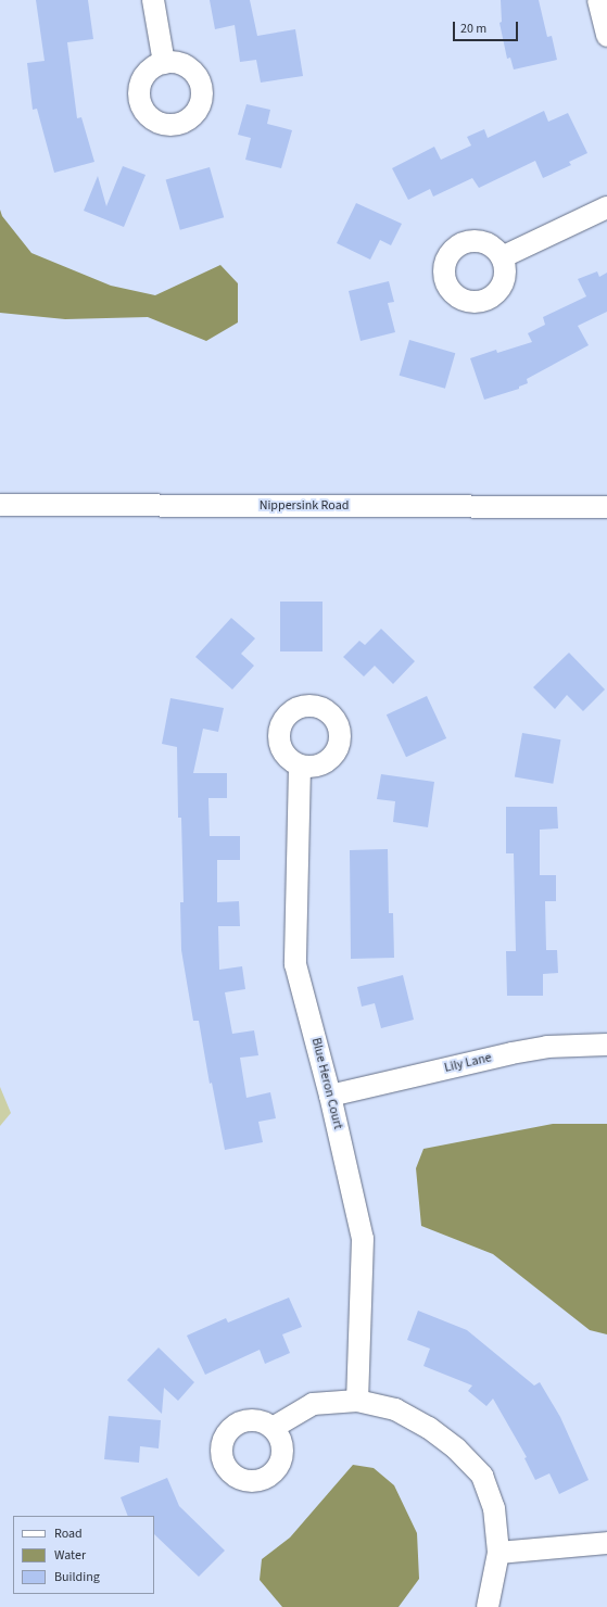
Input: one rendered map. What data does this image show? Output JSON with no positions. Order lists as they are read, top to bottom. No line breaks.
{"streets":{"street":["Nippersink Road","Lily Lane","Blue Heron Court"]},"crossings":[["Lily Lane","Blue Heron Court"]],"legend":["Road","Water","Building"],"scale_bar":"20 m"}
